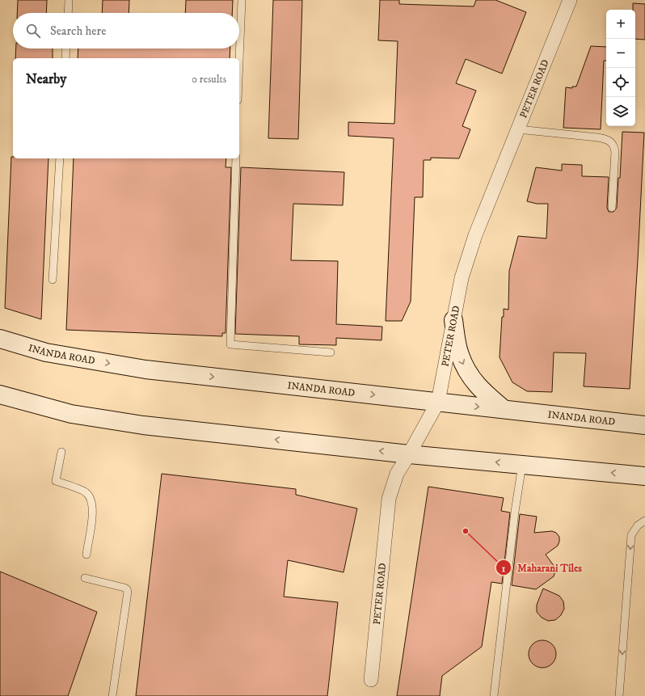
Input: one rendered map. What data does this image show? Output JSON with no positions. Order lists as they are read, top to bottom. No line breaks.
{"streets":{"main road":["INANDA ROAD"],"street":["PETER ROAD"]},"crossings":[["PETER ROAD","INANDA ROAD"]],"places":["Maharani Tiles"],"page":{"map_buttons":["+","−"],"search":"Search here","heading":["Nearby","0 results"]}}
